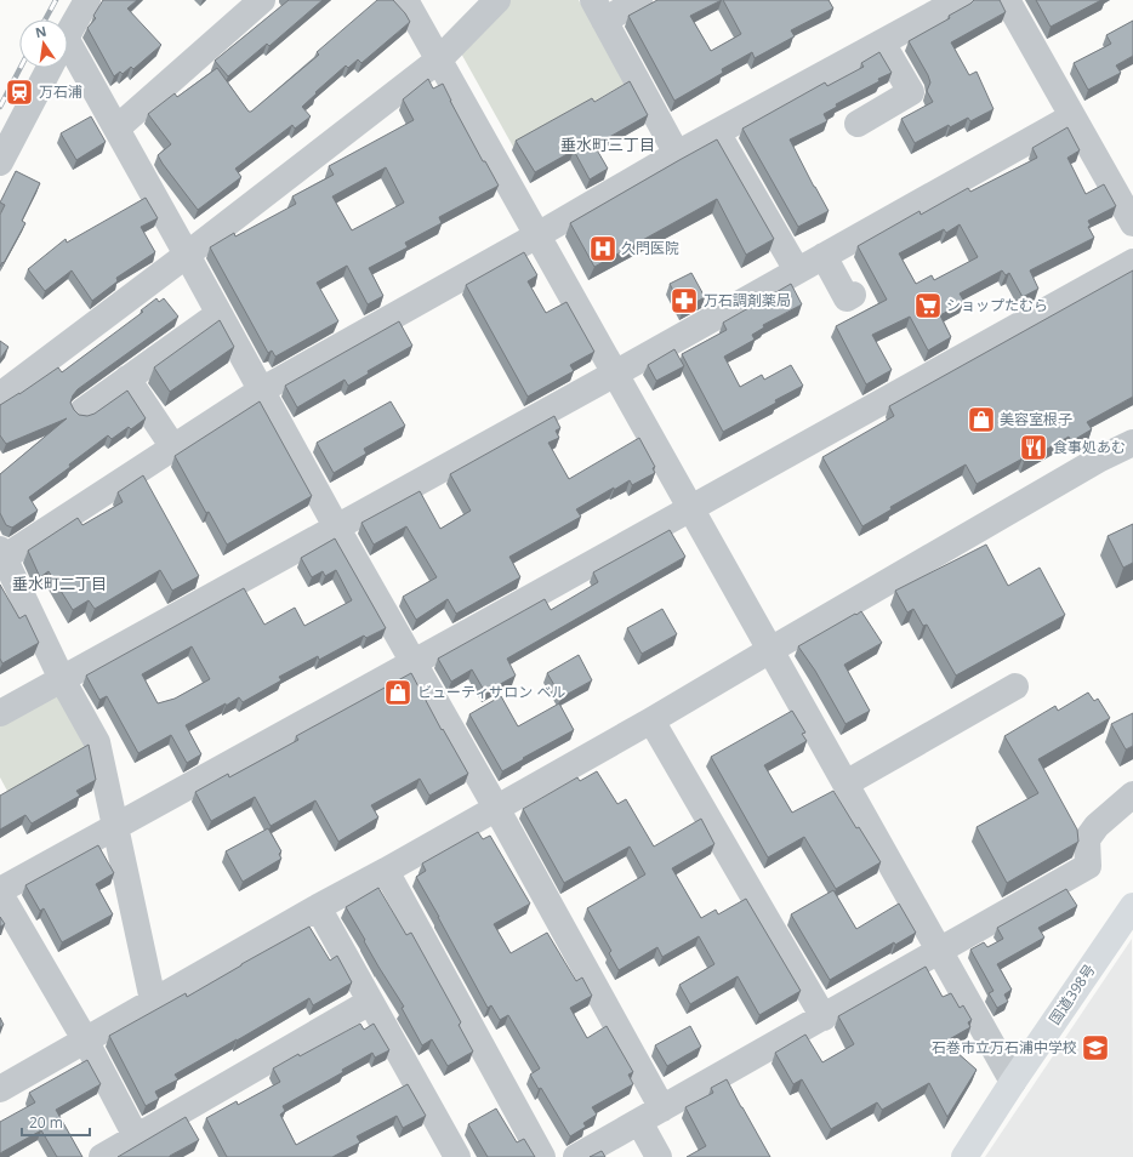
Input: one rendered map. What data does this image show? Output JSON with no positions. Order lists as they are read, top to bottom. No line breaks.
{"streets":{"highway":["国道398号"]},"districts":["垂水町三丁目","垂水町二丁目"],"places":{"station":["万石浦"],"hospital":["久門医院"],"pharmacy":["万石調剤薬局"],"supermarket":["ショップたむら"],"shop":["美容室根子","ビューティサロン ベル"],"restaurant":["食事処あむ"],"school or university":["石巻市立万石浦中学校"]},"scale_bar":"20 m","north":"top"}
